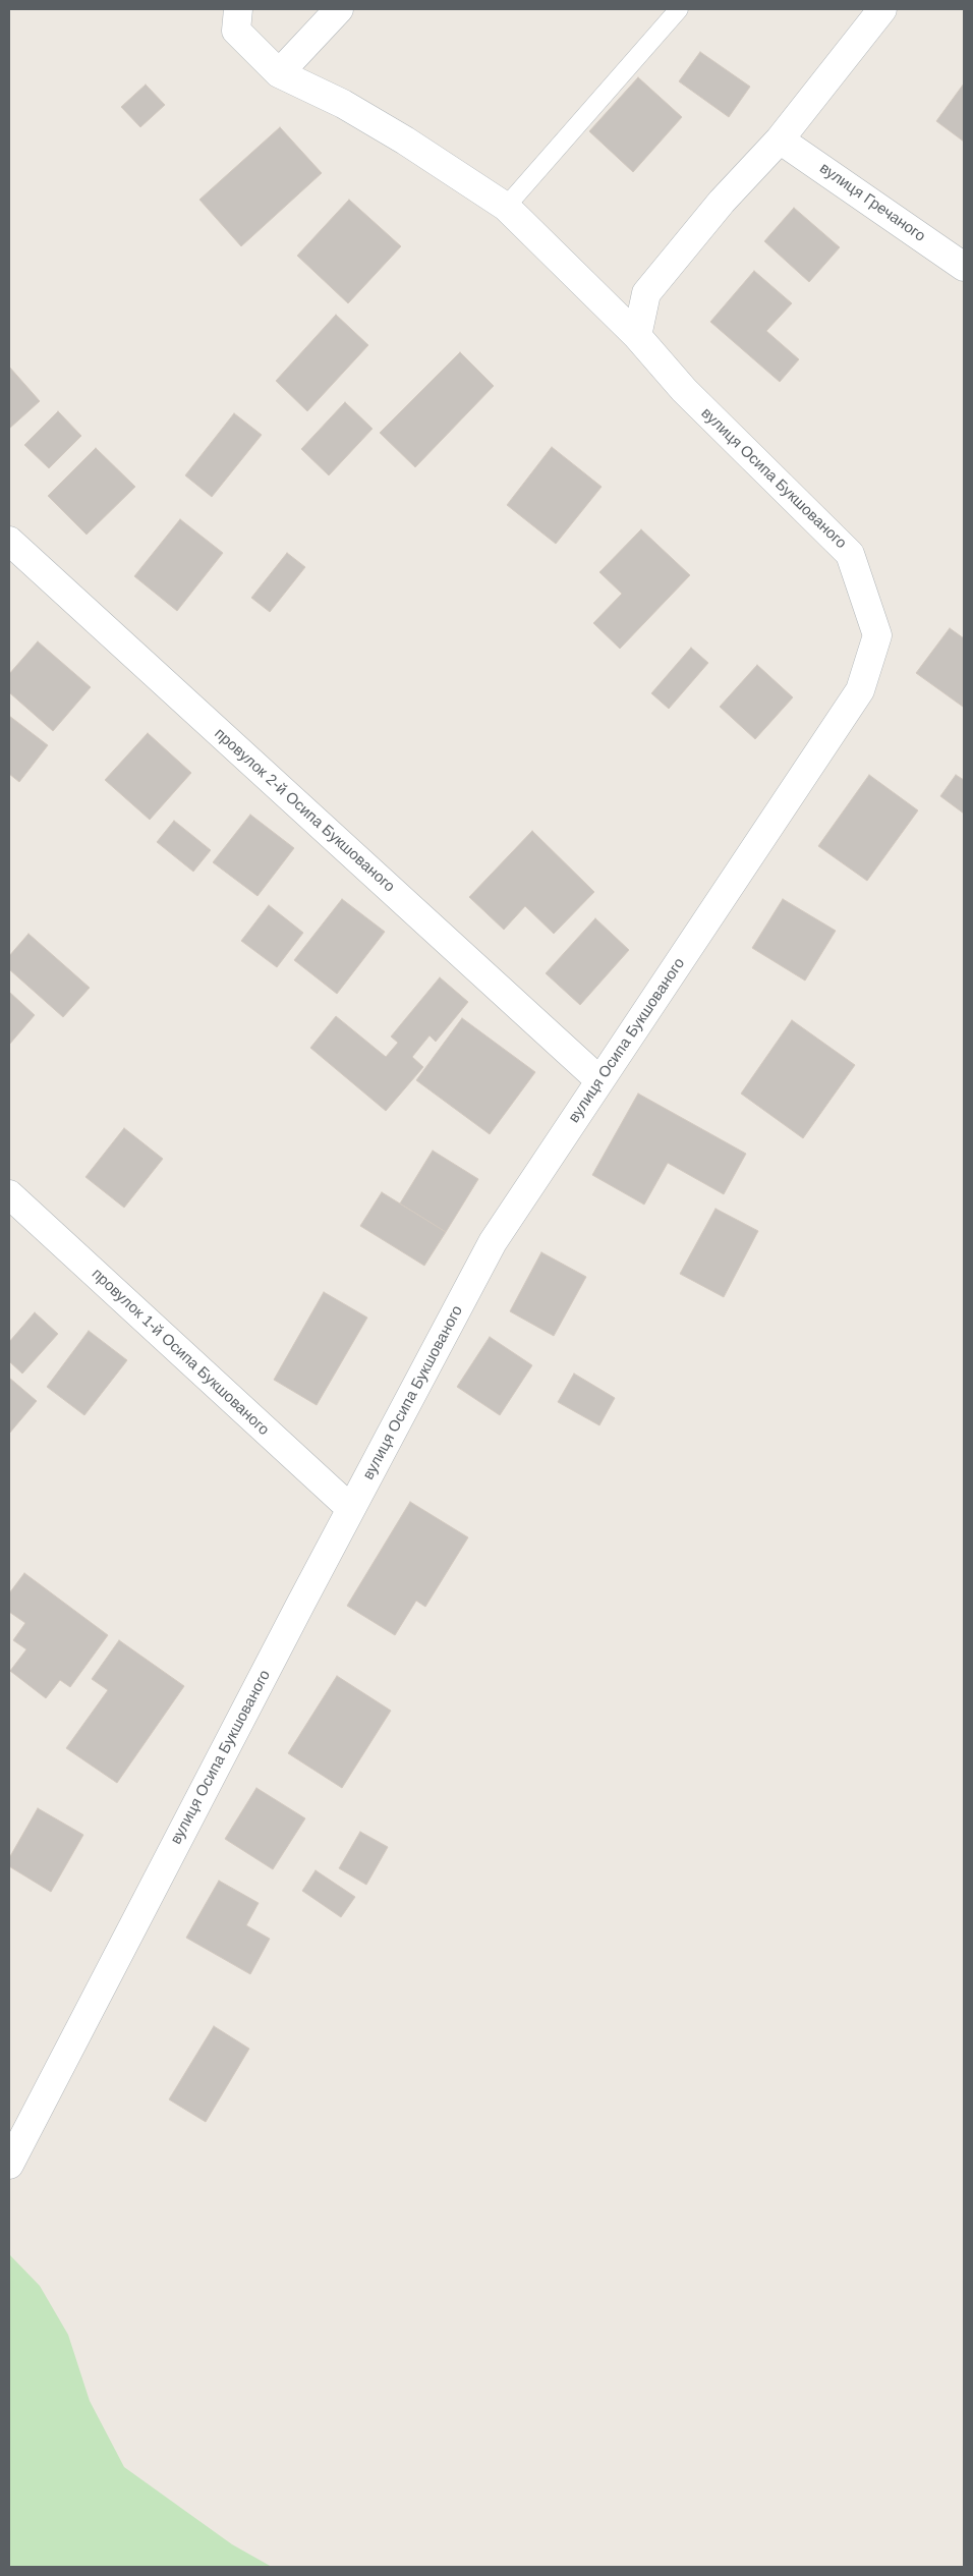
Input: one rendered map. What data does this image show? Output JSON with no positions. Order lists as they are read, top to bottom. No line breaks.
{"streets":{"street":["вулиця Гречаного","вулиця Осипа Букшованого","провулок 2-й Осипа Букшованого","провулок 1-й Осипа Букшованого"]},"crossings":[["вулиця Осипа Букшованого","провулок 2-й Осипа Букшованого"],["вулиця Осипа Букшованого","провулок 1-й Осипа Букшованого"]]}
